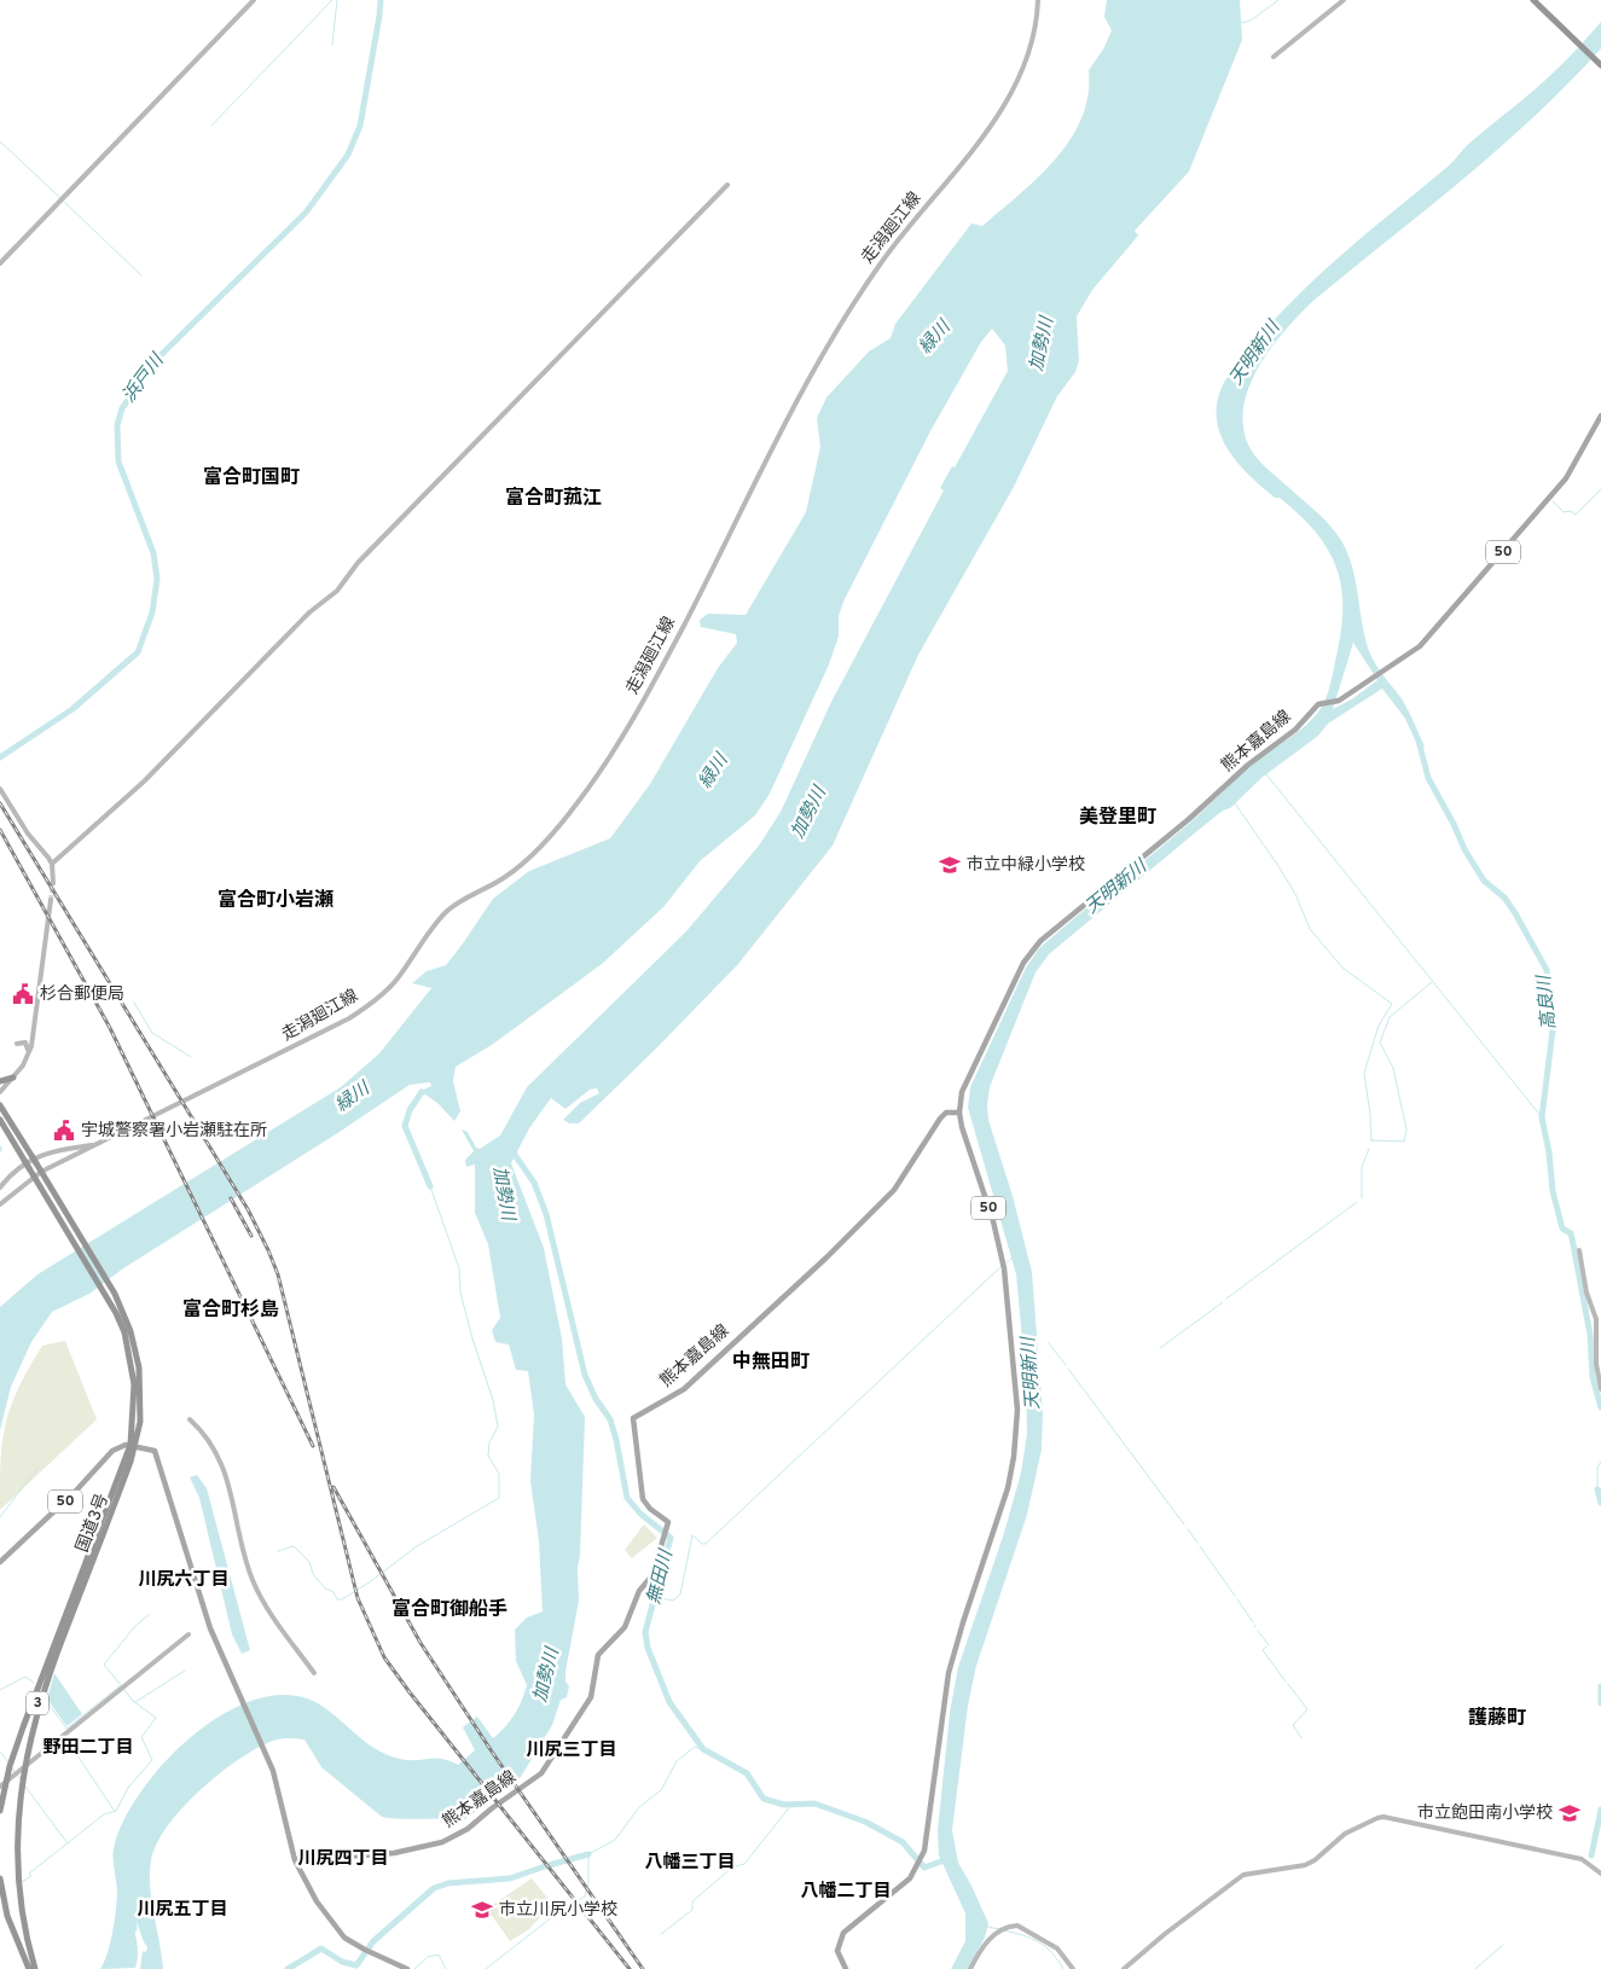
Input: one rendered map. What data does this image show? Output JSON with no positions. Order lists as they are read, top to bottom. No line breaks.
{"streets":{"highway":["国道3号","3"],"main road":["走潟廻江線","50","熊本嘉島線"]},"crossings":[["走潟廻江線","国道3号"],["50","熊本嘉島線"],["50","国道3号"]],"districts":["富合町国町","富合町菰江","美登里町","富合町小岩瀬","富合町杉島","中無田町","川尻六丁目","富合町御船手","護藤町","野田二丁目","川尻三丁目","川尻四丁目","八幡三丁目","八幡二丁目","川尻五丁目"],"water":["緑川","加勢川","天明新川","浜戸川","高良川","無田川"],"places":{"school or university":["市立中緑小学校","市立飽田南小学校","市立川尻小学校"],"public building":["杉合郵便局","宇城警察署小岩瀬駐在所"]}}
